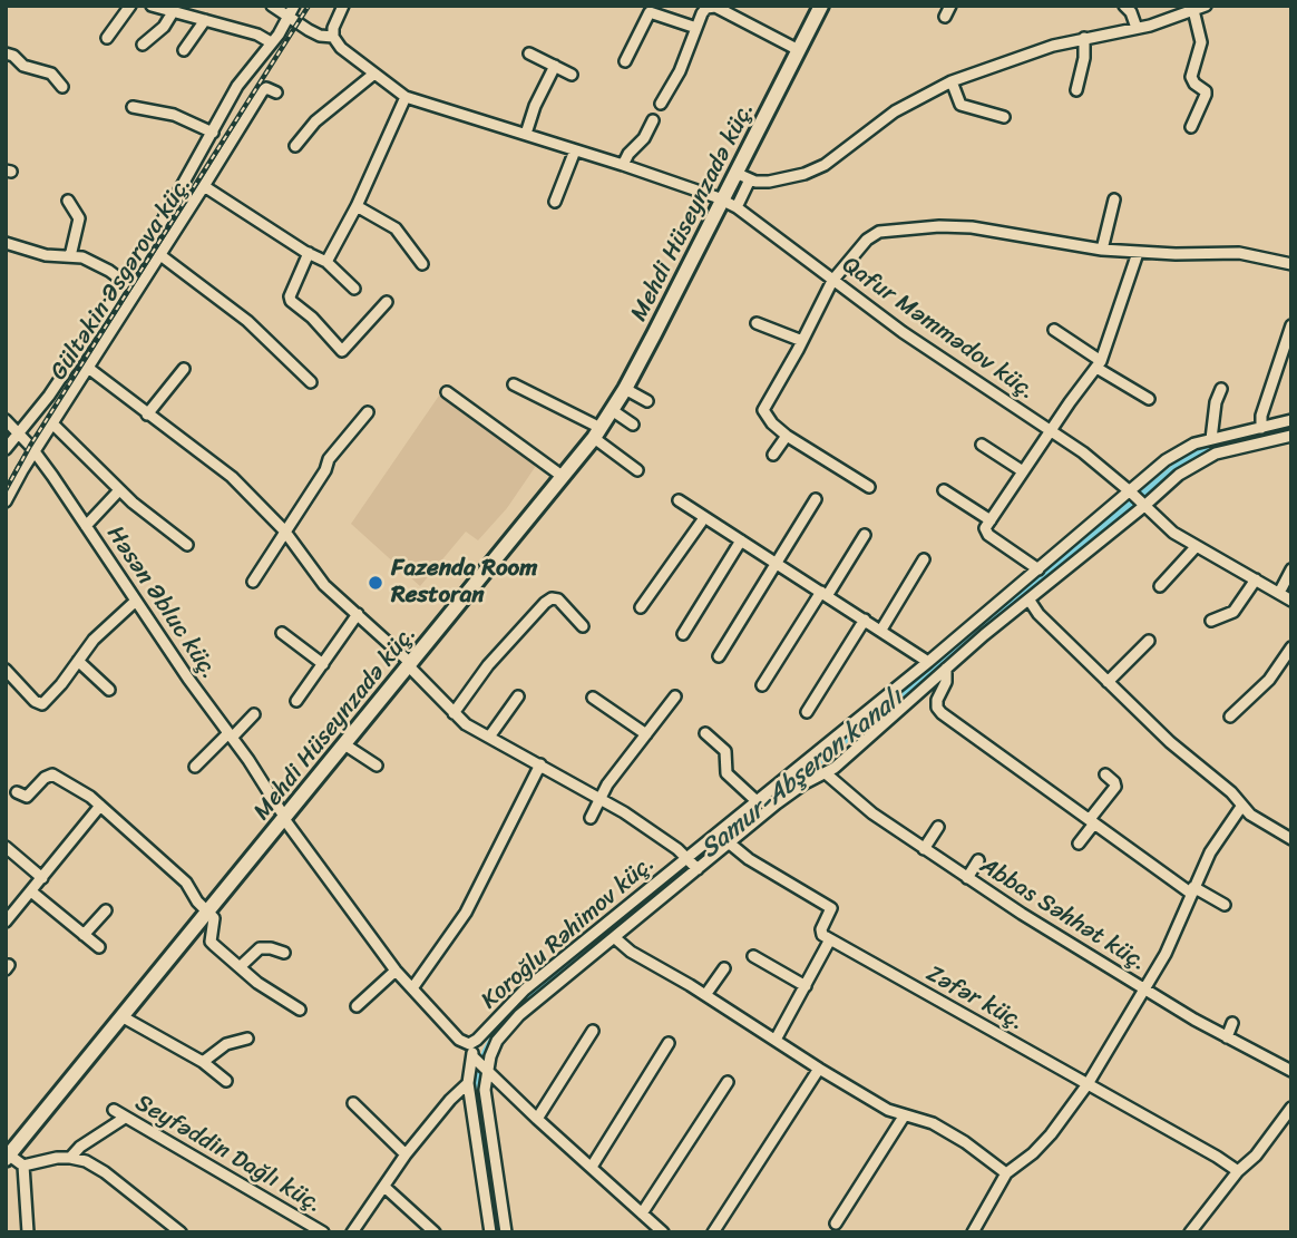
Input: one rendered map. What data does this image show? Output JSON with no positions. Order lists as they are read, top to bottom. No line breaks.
{"streets":{"main road":["Mehdi Hüseynzadə küç."],"street":["Gültəkin Əsgərova küç.","Qafur Məmmədov küç.","Həsən Əbluc küç.","Abbas Səhhət küç.","Koroğlu Rəhimov küç.","Zəfər küç.","Seyfəddin Dağlı küç."]},"crossings":[["Mehdi Hüseynzadə küç.","Qafur Məmmədov küç."],["Mehdi Hüseynzadə küç.","Həsən Əbluc küç."],["Gültəkin Əsgərova küç.","Həsən Əbluc küç."],["Qafur Məmmədov küç.","Koroğlu Rəhimov küç."],["Həsən Əbluc küç.","Koroğlu Rəhimov küç."],["Abbas Səhhət küç.","Koroğlu Rəhimov küç."]],"water":["Samur-Abşeron kanalı"],"places":["Fazenda Room Restoran"]}
